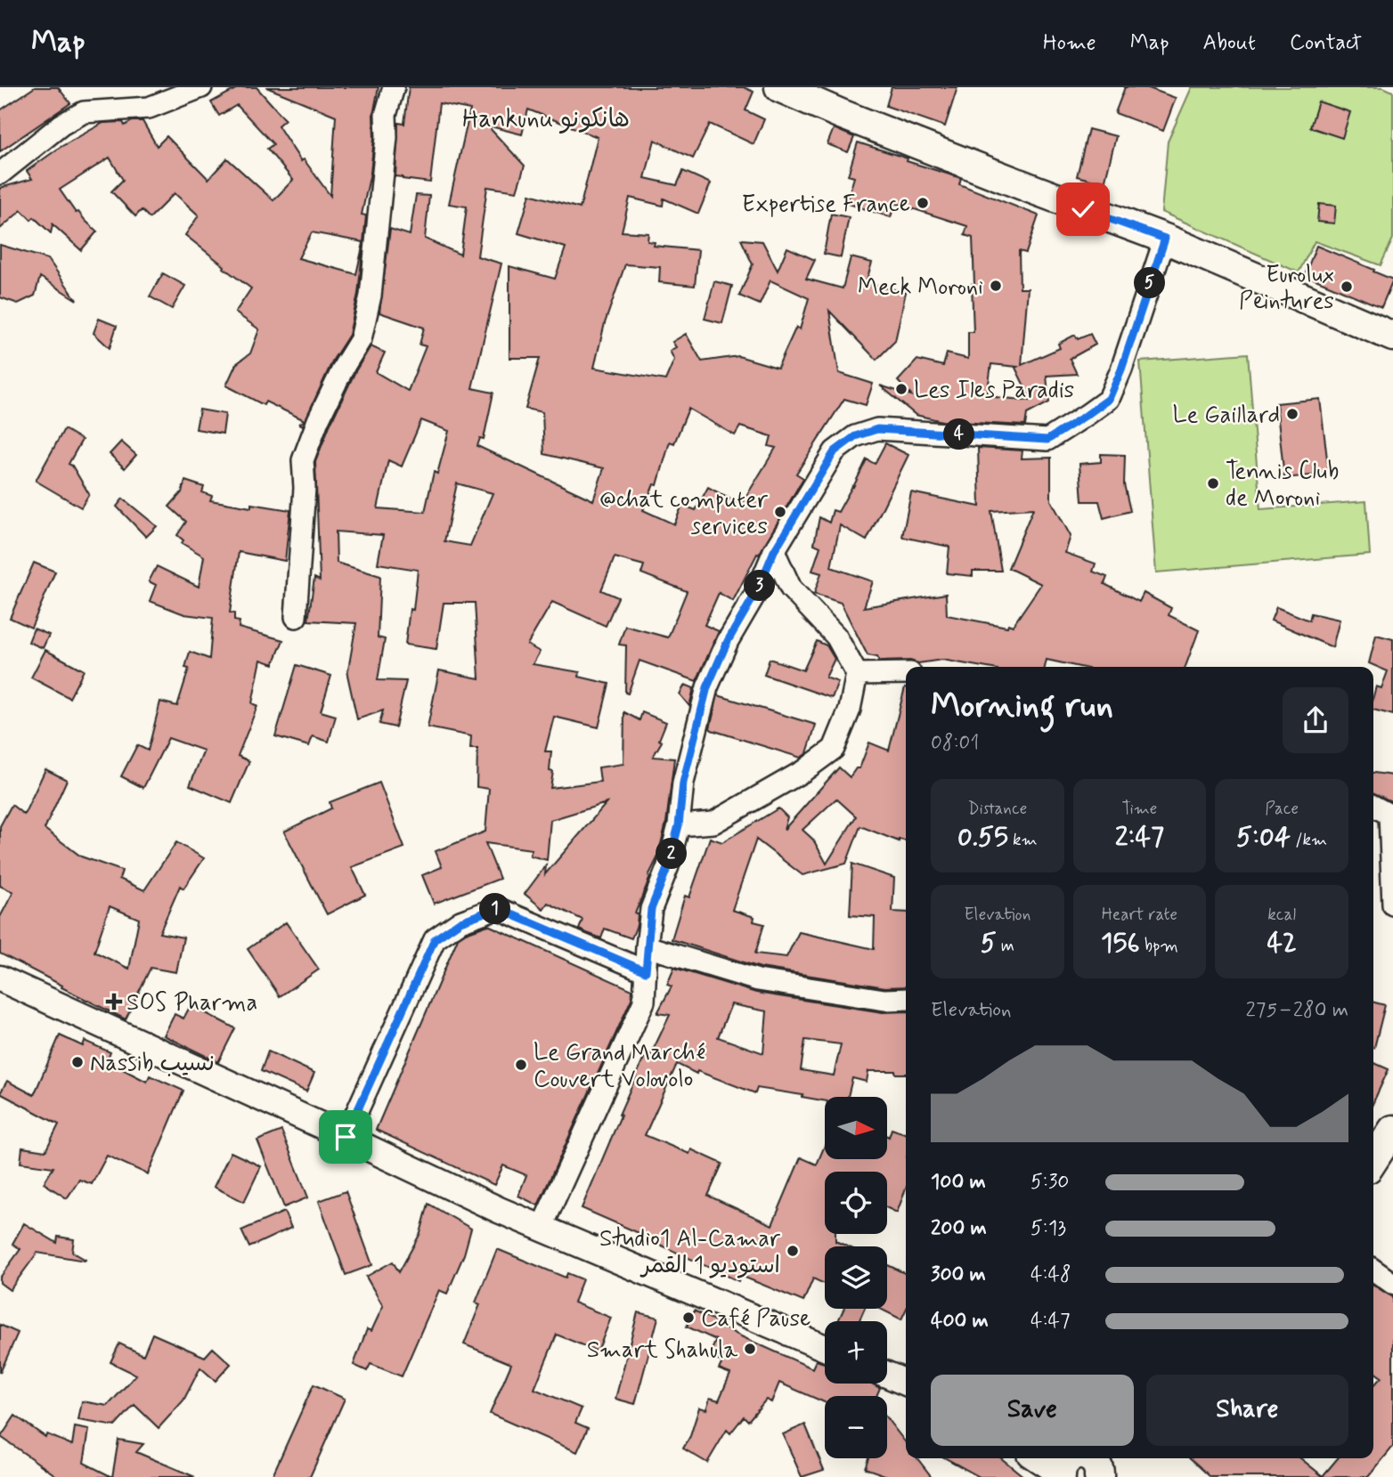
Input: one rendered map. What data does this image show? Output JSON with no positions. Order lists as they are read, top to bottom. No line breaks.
{"districts":["Hankunu هانكونو"],"places":{"other":["Expertise France","Meck Moroni","Eurolux Peintures","Les Iles Paradis","Le Gaillard","Tennis Club de Moroni","@chat computer services","Nassib نسيب","Le Grand Marché Couvert Volovolo","Studio1 Al-Camar استوديو 1 القمر","Café Pause","Smart Shahula"],"health":["SOS Pharma"]},"north":"right","page":{"header":"Map","nav":["Home","Map","About","Contact"],"pins":["5","4","3","2","1"],"heading":["Morning run","08:01"],"stats":[["Distance","0.55 km"],["Time","2:47"],["Pace","5:04 /km"],["Elevation","5 m"],["Heart rate","156 bpm"],["kcal","42"]],"chart":["Elevation","275–280 m"],"map_buttons":["+","−"],"list":[{"name":"100 m","note":"5:30"},{"name":"200 m","note":"5:13"},{"name":"300 m","note":"4:48"},{"name":"400 m","note":"4:47"}],"buttons":["Save","Share"]}}
